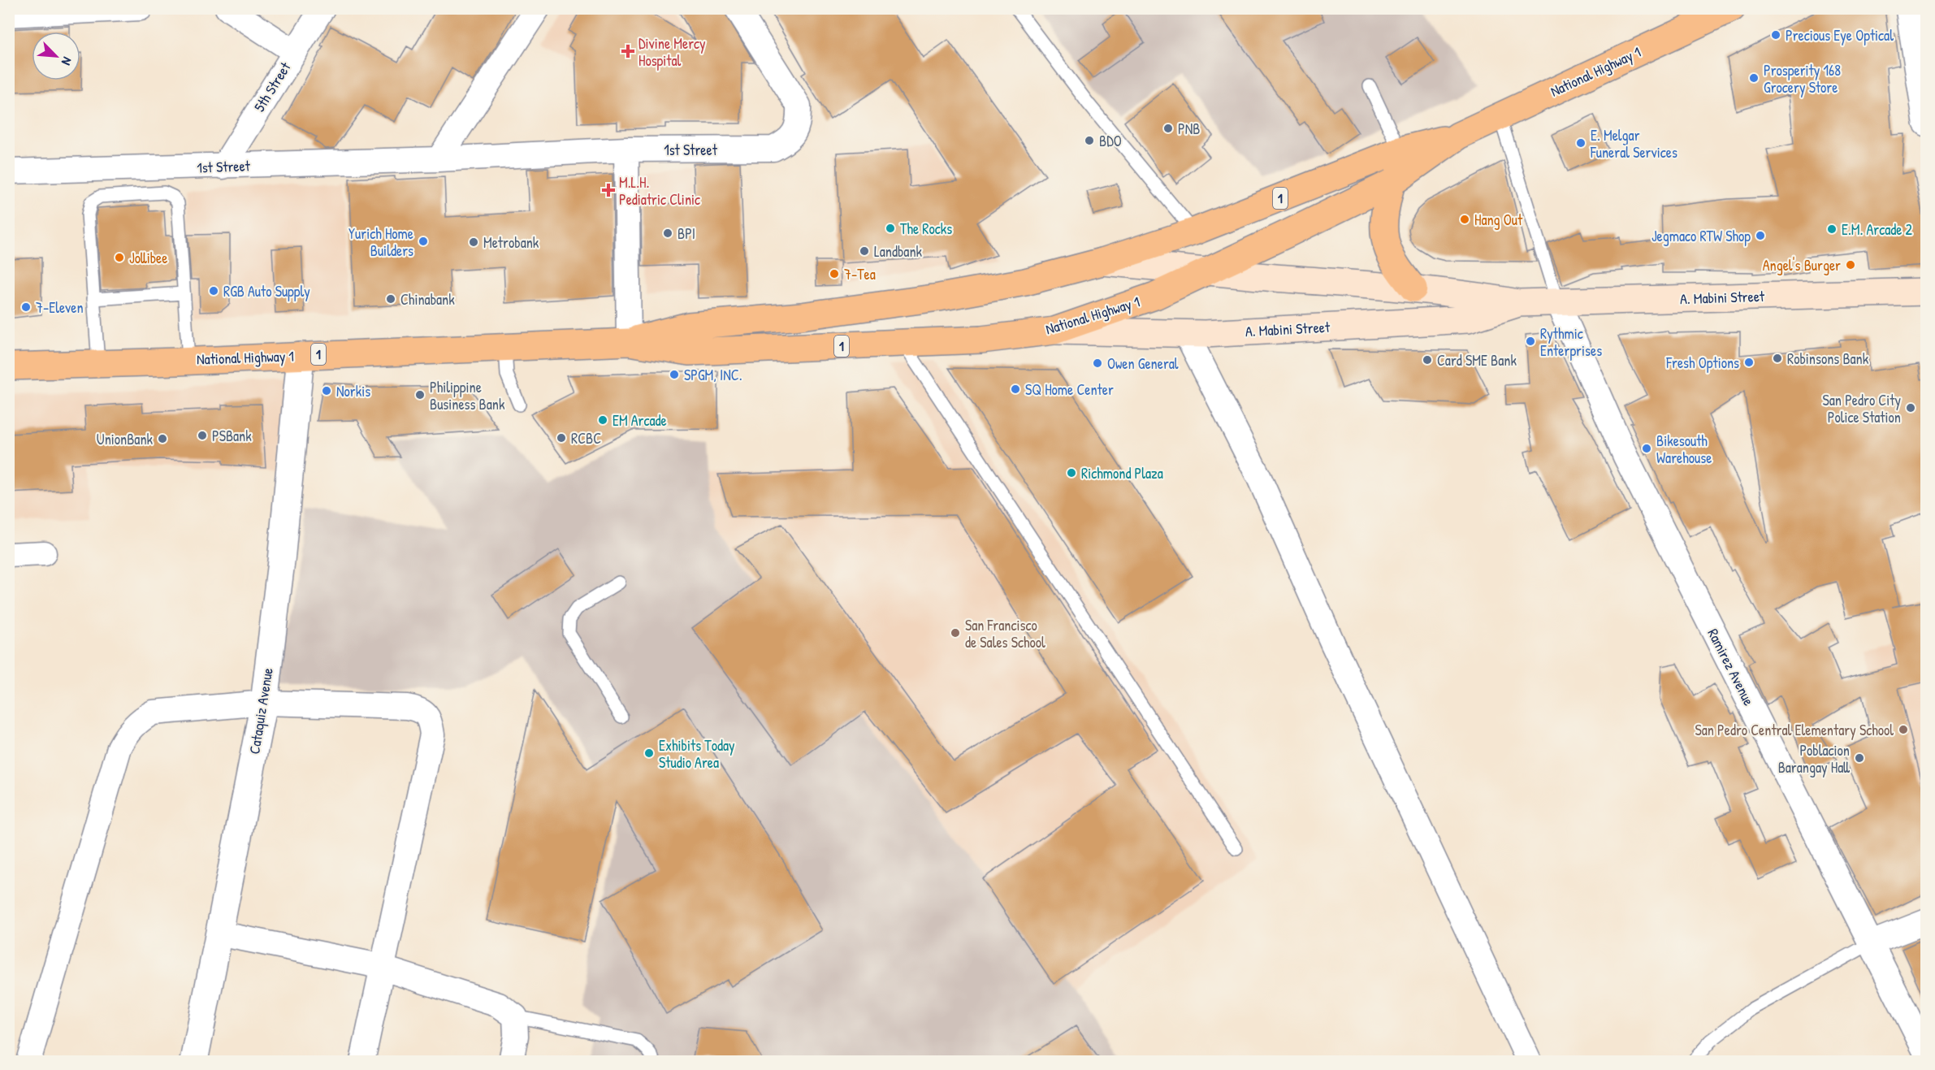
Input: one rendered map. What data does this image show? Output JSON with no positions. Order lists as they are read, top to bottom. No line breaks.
{"streets":{"highway":["National Highway 1","1"],"main road":["A. Mabini Street"],"street":["5th Street","1st Street","Ramirez Avenue","Cataquiz Avenue"]},"crossings":[["National Highway 1","A. Mabini Street"],["National Highway 1","Cataquiz Avenue"],["5th Street","1st Street"],["A. Mabini Street","Ramirez Avenue"]],"places":{"other":["Precious Eye Optical","Prosperity 168 Grocery Store","PNB","BDO","E. Melgar Funeral Services","Hang Out","The Rocks","E.M. Arcade 2","BPI","Jegmaco RTW Shop","Yurich Home Builders","Metrobank","Landbank","Jollibee","Angel's Burger","7-Tea","RGB Auto Supply","Chinabank","7-Eleven","Rythmic Enterprises","Robinsons Bank","Card SME Bank","Fresh Options","Owen General","SPGM, INC.","SQ Home Center","Norkis","Philippine Business Bank","San Pedro City Police Station","EM Arcade","PSBank","RCBC","UnionBank","Bikesouth Warehouse","Richmond Plaza","San Francisco de Sales School","San Pedro Central Elementary School","Exhibits Today Studio Area","Poblacion Barangay Hall"],"health":["Divine Mercy Hospital","M.L.H. Pediatric Clinic"]},"north":"bottom right"}
